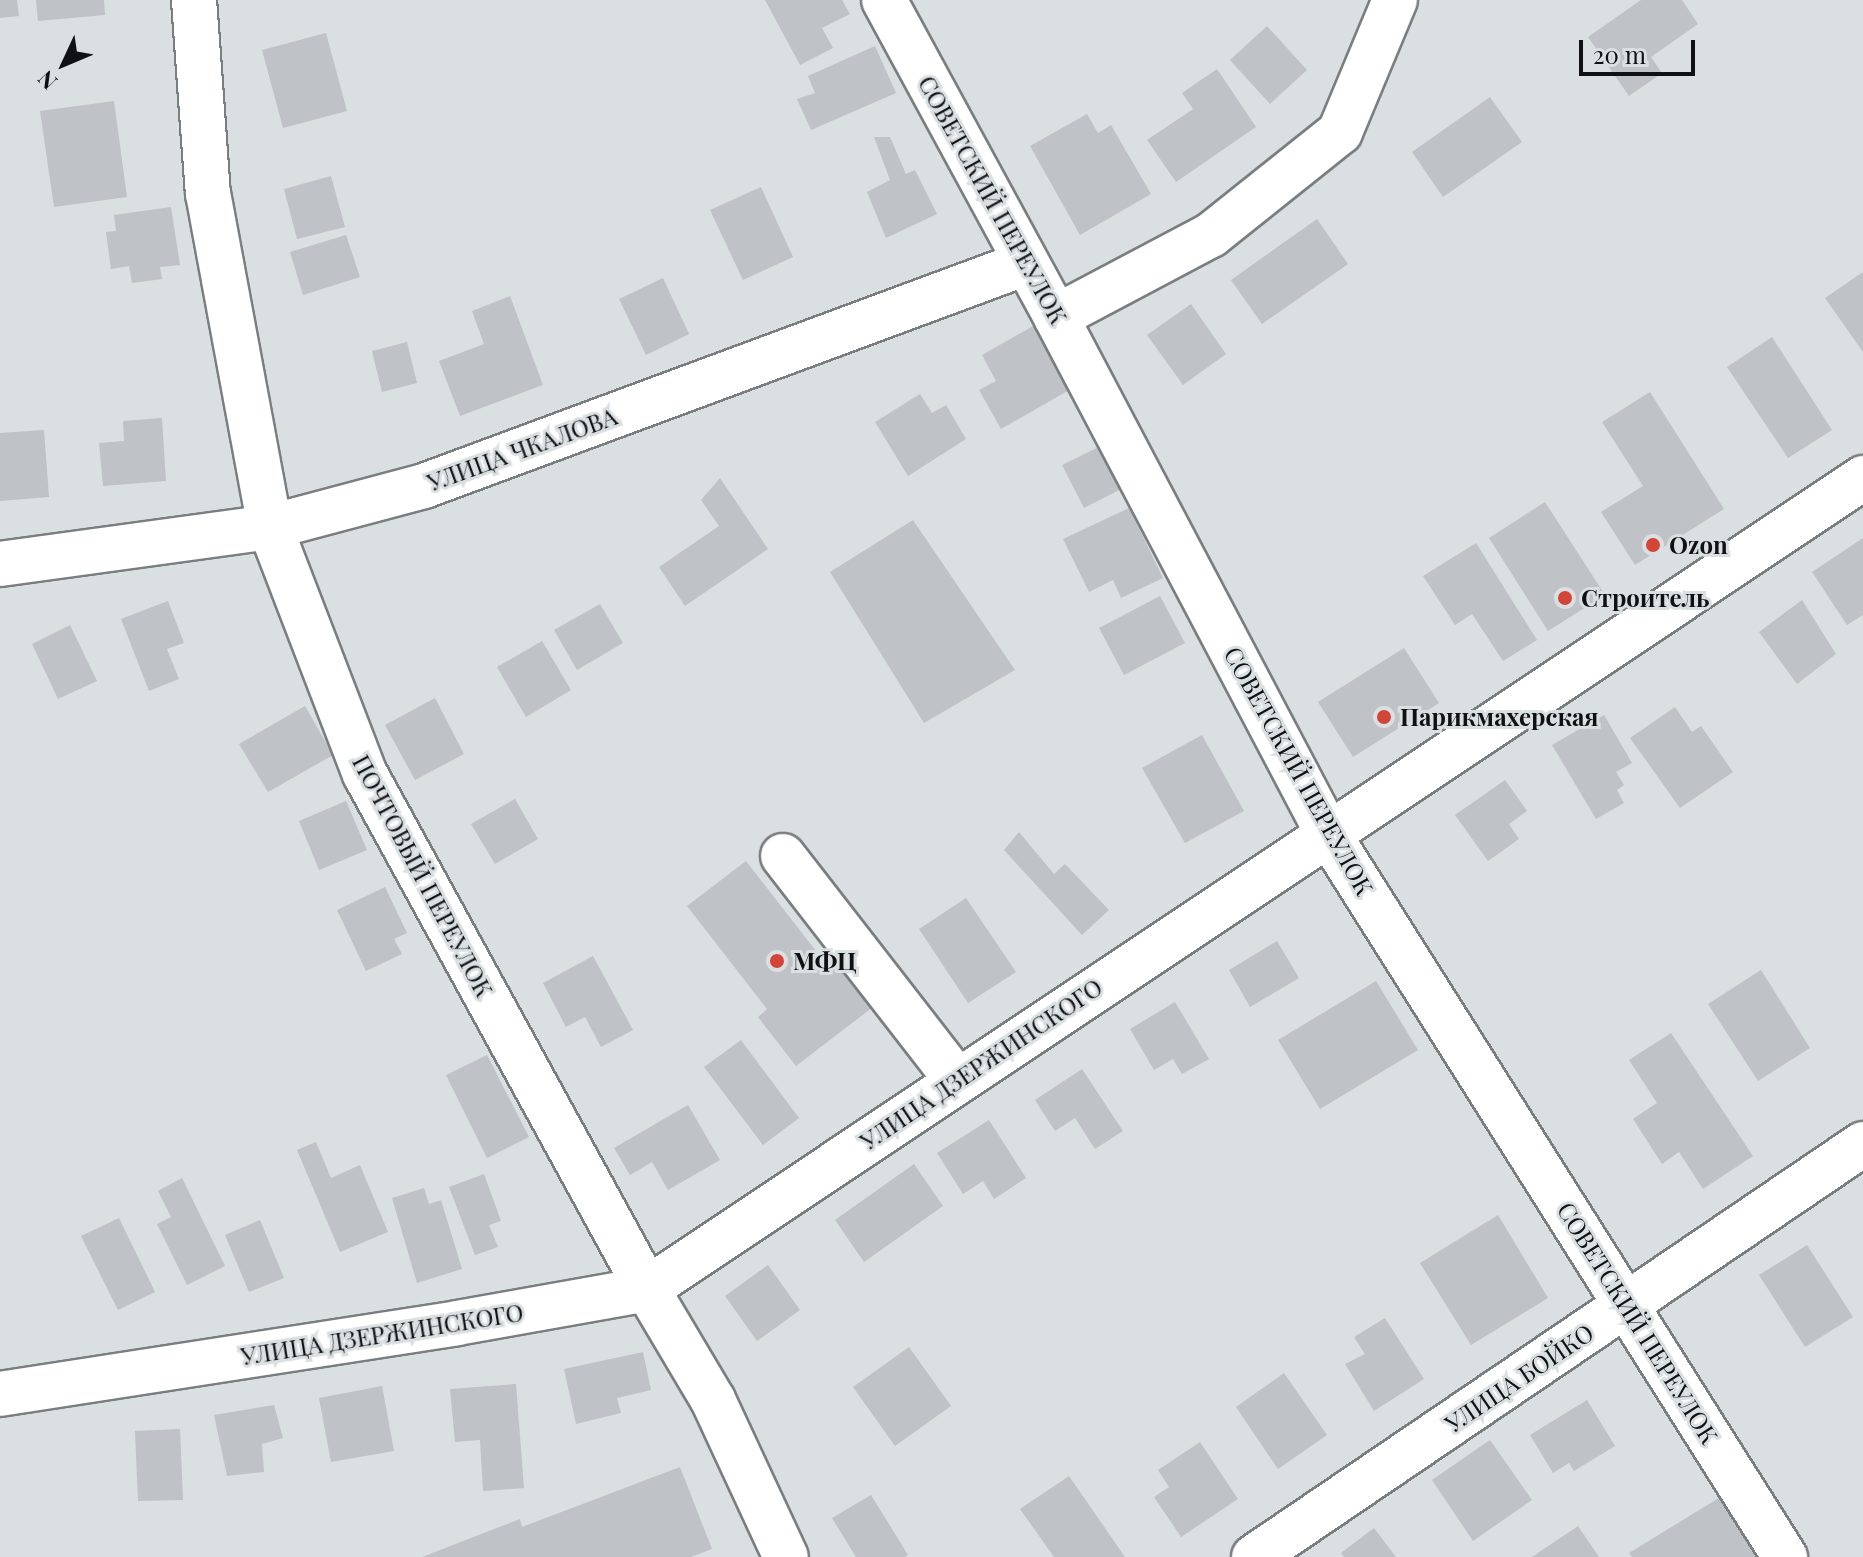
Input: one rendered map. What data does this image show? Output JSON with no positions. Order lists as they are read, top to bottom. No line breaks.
{"streets":{"street":["СОВЕТСКИЙ ПЕРЕУЛОК","УЛИЦА ЧКАЛОВА","ПОЧТОВЫЙ ПЕРЕУЛОК","УЛИЦА ДЗЕРЖИНСКОГО","УЛИЦА БОЙКО"]},"crossings":[["СОВЕТСКИЙ ПЕРЕУЛОК","УЛИЦА ЧКАЛОВА"],["СОВЕТСКИЙ ПЕРЕУЛОК","УЛИЦА ДЗЕРЖИНСКОГО"],["СОВЕТСКИЙ ПЕРЕУЛОК","УЛИЦА БОЙКО"],["УЛИЦА ЧКАЛОВА","ПОЧТОВЫЙ ПЕРЕУЛОК"],["ПОЧТОВЫЙ ПЕРЕУЛОК","УЛИЦА ДЗЕРЖИНСКОГО"]],"places":["Ozon","Строитель","Парикмахерская","МФЦ"],"scale_bar":"20 m","north":"bottom left"}
